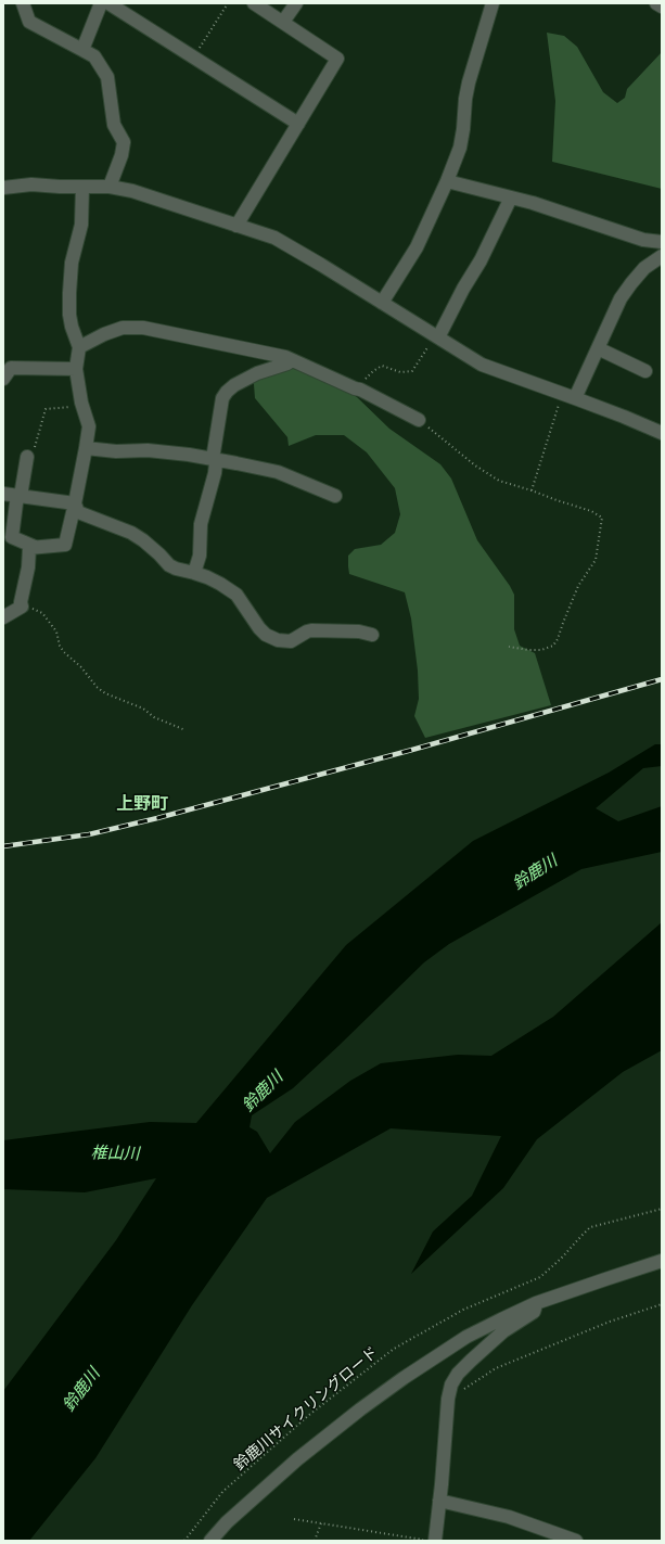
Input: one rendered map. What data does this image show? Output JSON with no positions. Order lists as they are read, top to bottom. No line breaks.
{"streets":{"path":["鈴鹿川サイクリングロード"]},"districts":["上野町"],"water":["鈴鹿川","椎山川"]}
